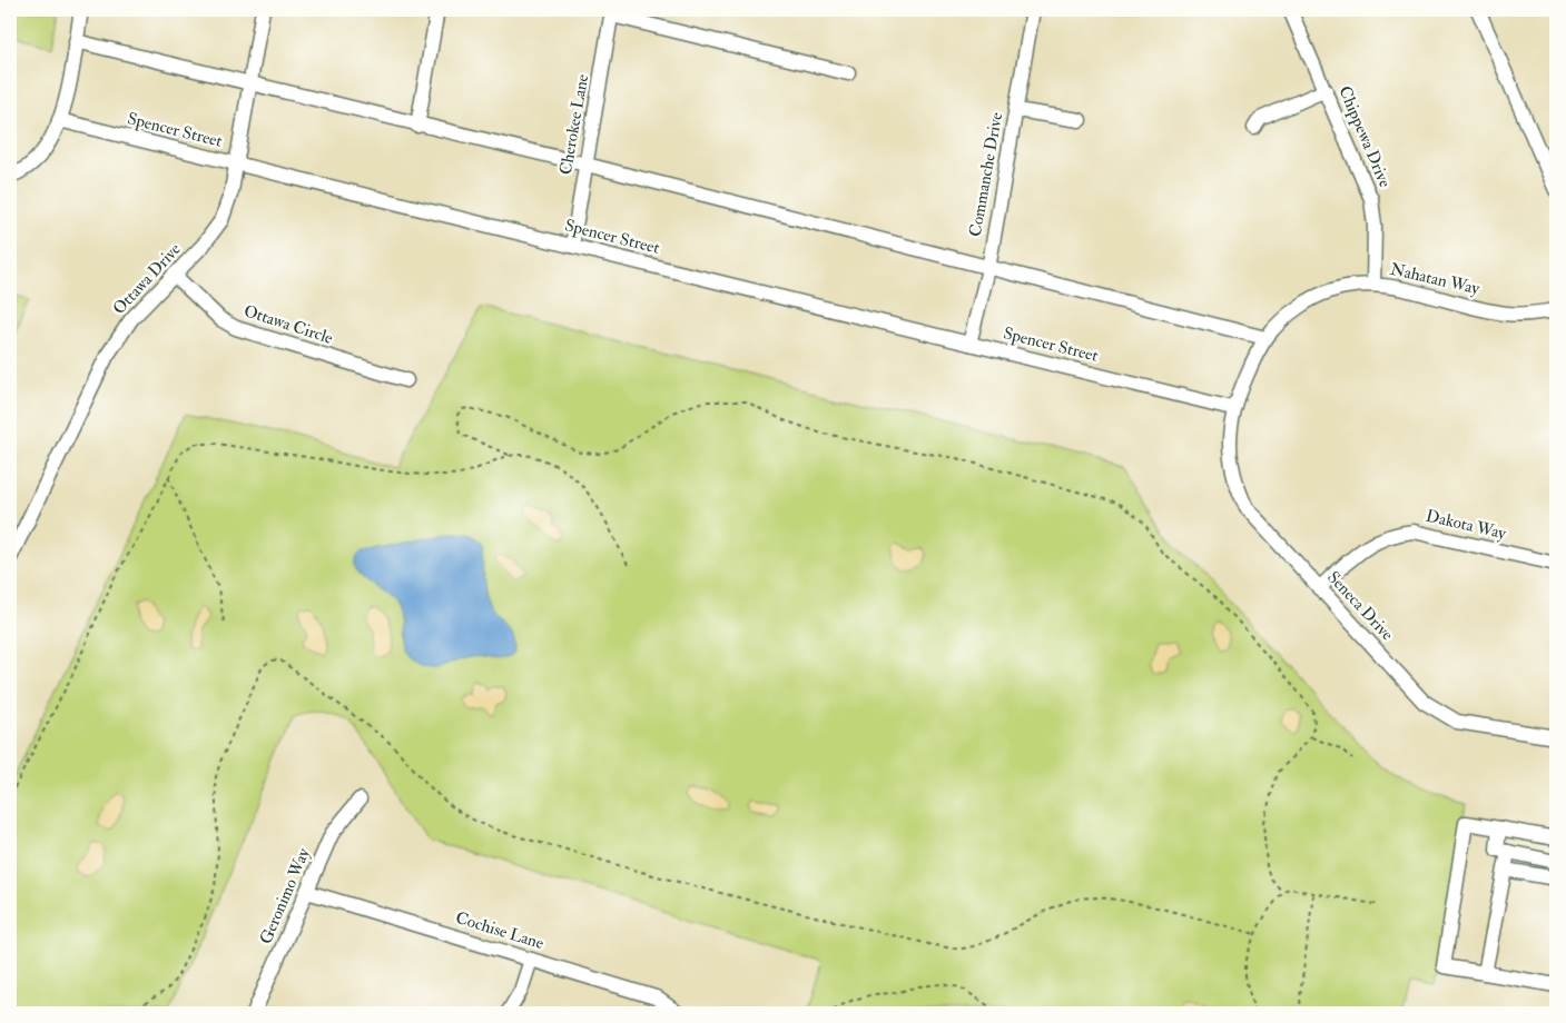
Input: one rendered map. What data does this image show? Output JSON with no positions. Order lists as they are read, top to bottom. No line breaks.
{"streets":{"street":["Cherokee Lane","Spencer Street","Chippewa Drive","Commanche Drive","Ottawa Drive","Nahatan Way","Ottawa Circle","Dakota Way","Seneca Drive","Geronimo Way","Cochise Lane"]},"crossings":[["Cherokee Lane","Spencer Street"],["Spencer Street","Commanche Drive"],["Spencer Street","Ottawa Drive"],["Spencer Street","Nahatan Way"],["Spencer Street","Seneca Drive"],["Chippewa Drive","Nahatan Way"],["Ottawa Drive","Ottawa Circle"],["Nahatan Way","Seneca Drive"],["Dakota Way","Seneca Drive"],["Geronimo Way","Cochise Lane"]]}
